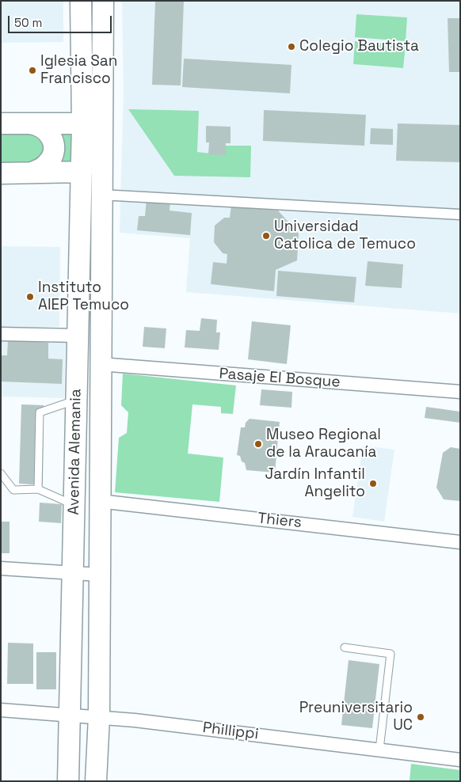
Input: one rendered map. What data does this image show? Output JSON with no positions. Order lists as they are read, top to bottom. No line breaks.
{"streets":{"main road":["Avenida Alemania"],"street":["Pasaje El Bosque","Thiers","Phillippi"]},"crossings":[["Pasaje El Bosque","Avenida Alemania"],["Avenida Alemania","Thiers"],["Avenida Alemania","Phillippi"]],"places":["Colegio Bautista","Iglesia San Francisco","Universidad Catolica de Temuco","Instituto AIEP Temuco","Museo Regional de la Araucanía","Jardín Infantil Angelito","Preuniversitario UC"],"scale_bar":"50 m"}
